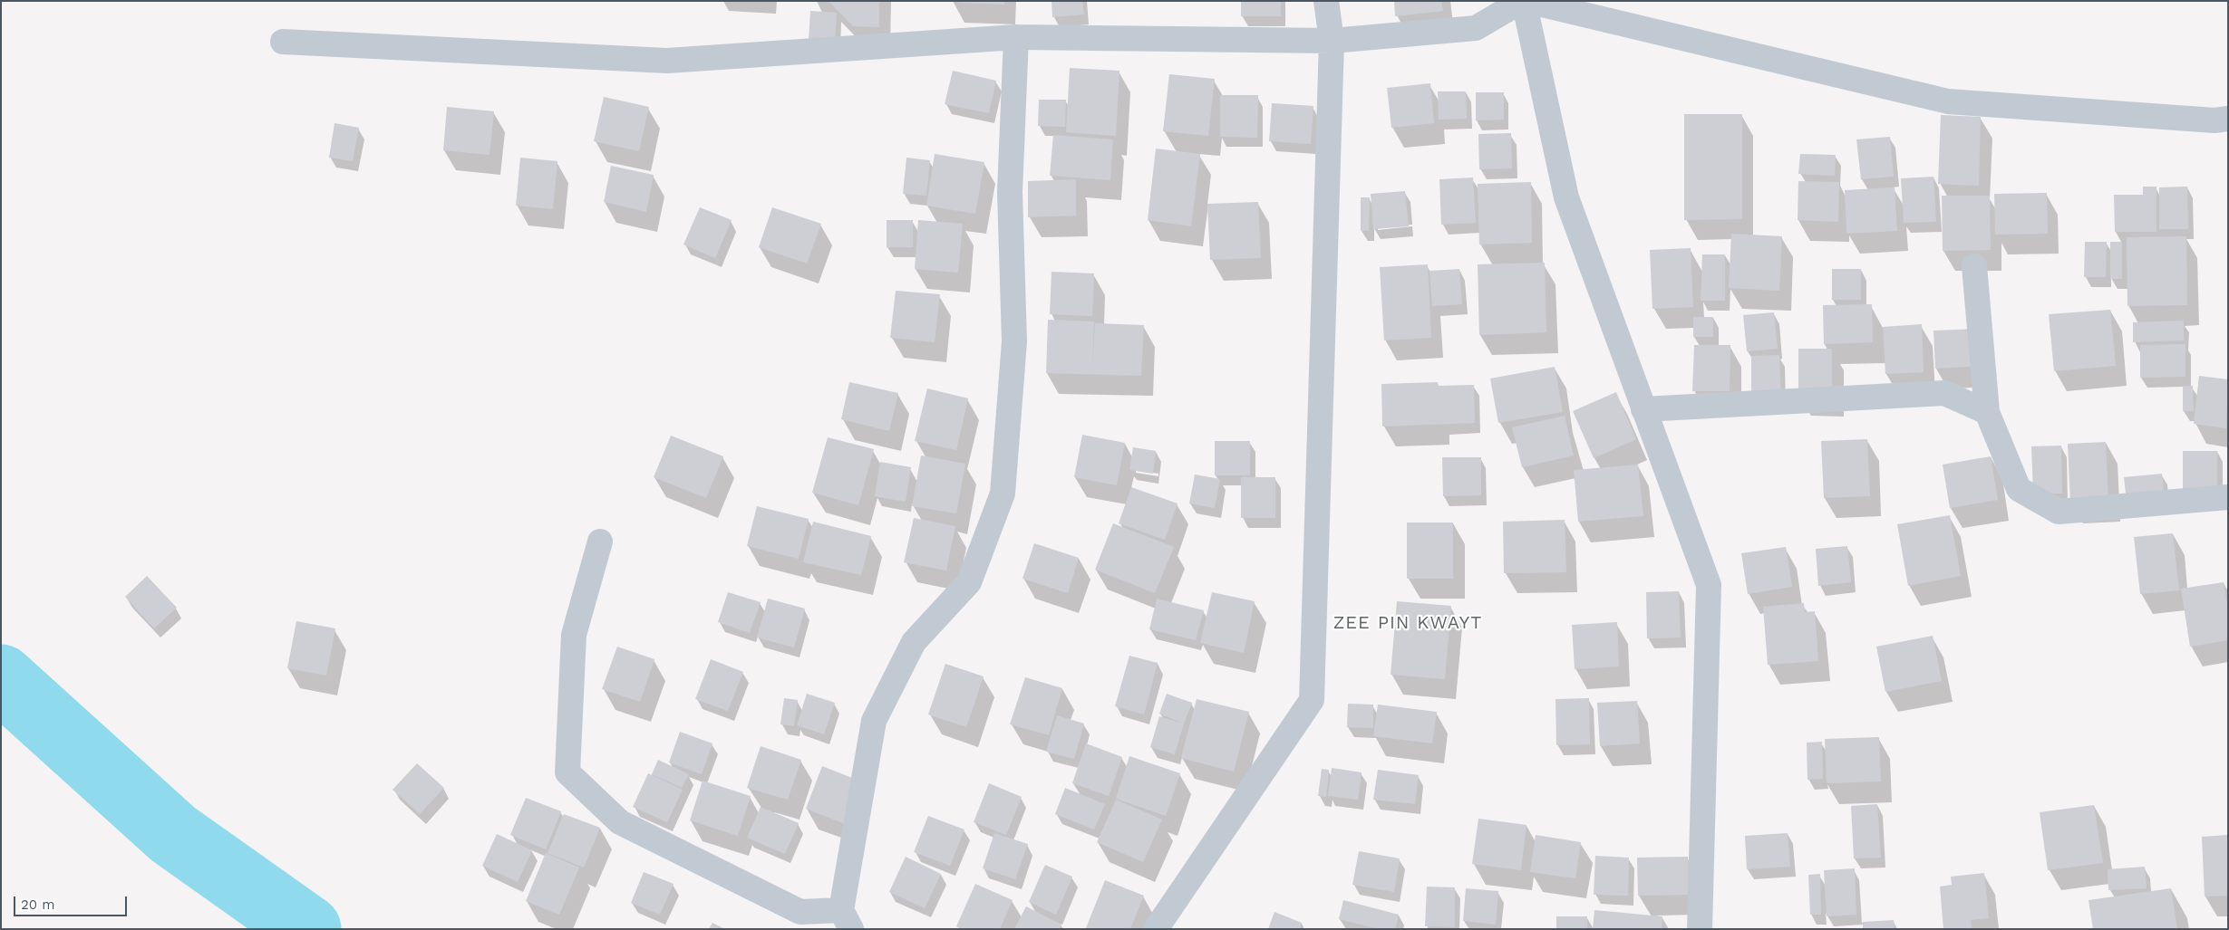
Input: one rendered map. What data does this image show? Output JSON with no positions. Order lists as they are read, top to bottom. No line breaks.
{"districts":["ZEE PIN KWAYT"],"scale_bar":"20 m"}
